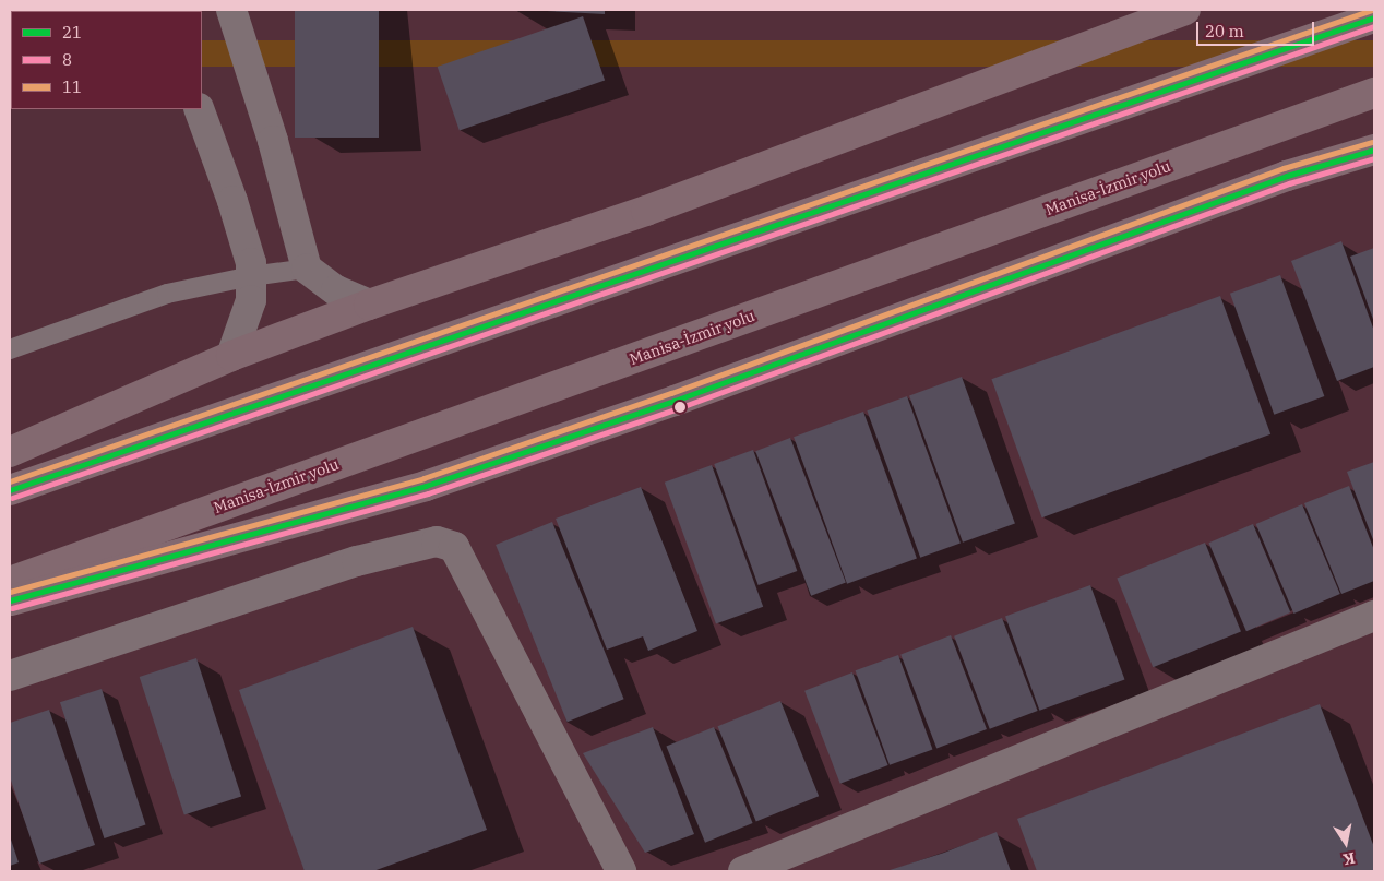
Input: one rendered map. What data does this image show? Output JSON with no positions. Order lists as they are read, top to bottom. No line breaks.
{"streets":{"highway":["Manisa-İzmir yolu"]},"lines":["transit line 11","transit line 21","transit line 8"],"legend":["21","8","11"],"scale_bar":"20 m","north":"bottom"}
